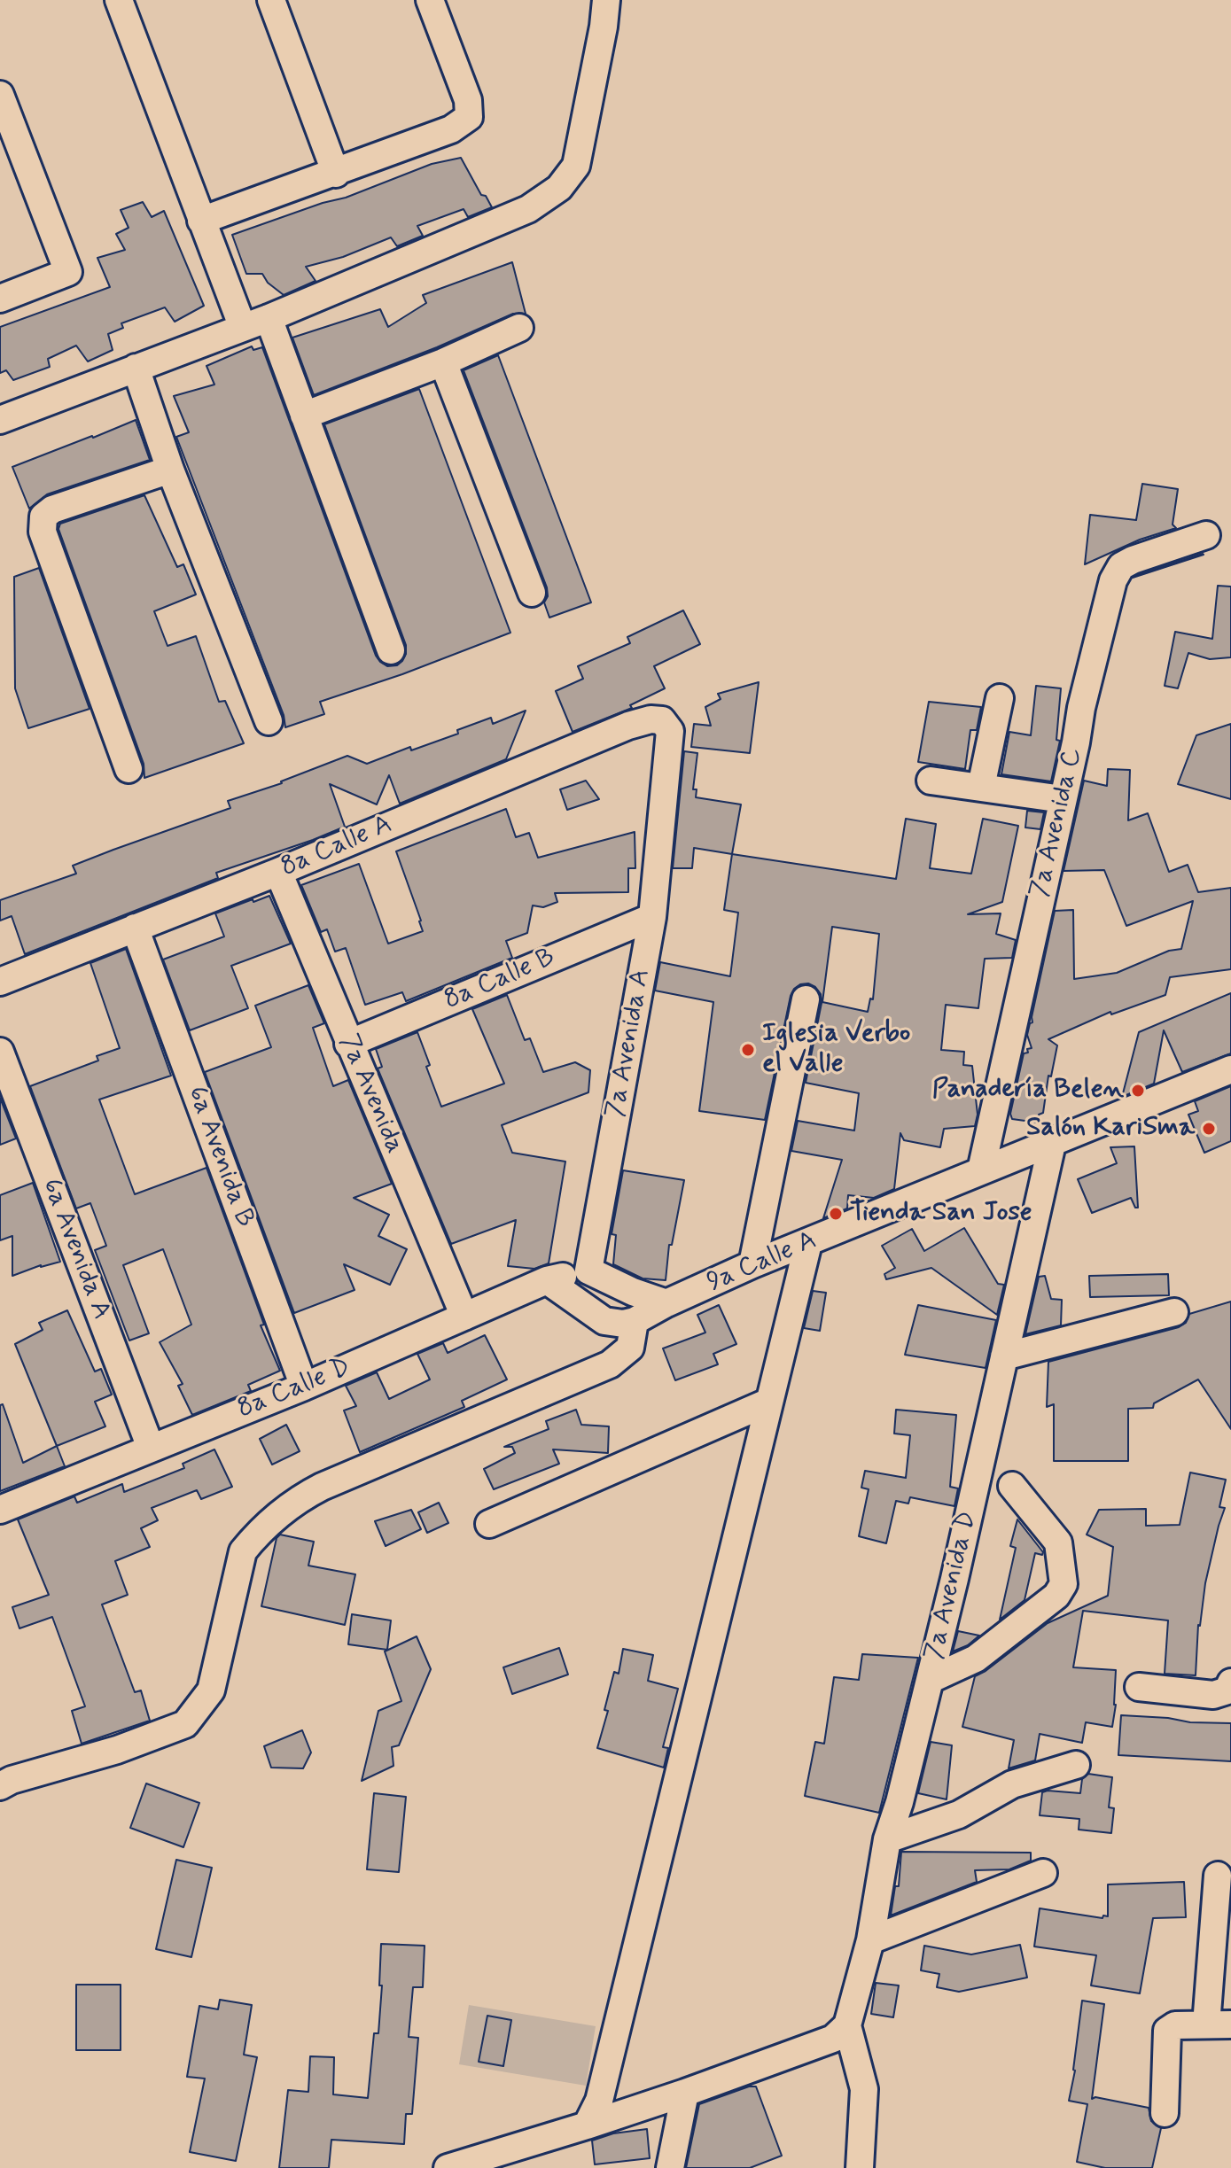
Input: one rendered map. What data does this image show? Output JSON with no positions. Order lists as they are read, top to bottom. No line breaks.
{"streets":{"street":["7a Avenida C","8a Calle A","8a Calle B","7a Avenida A","7a Avenida","6a Avenida B","6a Avenida A","9a Calle A","8a Calle D","7a Avenida D"]},"crossings":[["7a Avenida C","9a Calle A"],["8a Calle A","7a Avenida A"],["8a Calle A","7a Avenida"],["8a Calle A","6a Avenida B"],["8a Calle B","7a Avenida A"],["8a Calle B","7a Avenida"],["7a Avenida A","8a Calle D"],["7a Avenida","8a Calle D"],["6a Avenida B","8a Calle D"],["6a Avenida A","8a Calle D"],["9a Calle A","7a Avenida D"]],"places":["Iglesia Verbo el Valle","Panadería Belen","Salón KariSma","Tienda San Jose"]}
